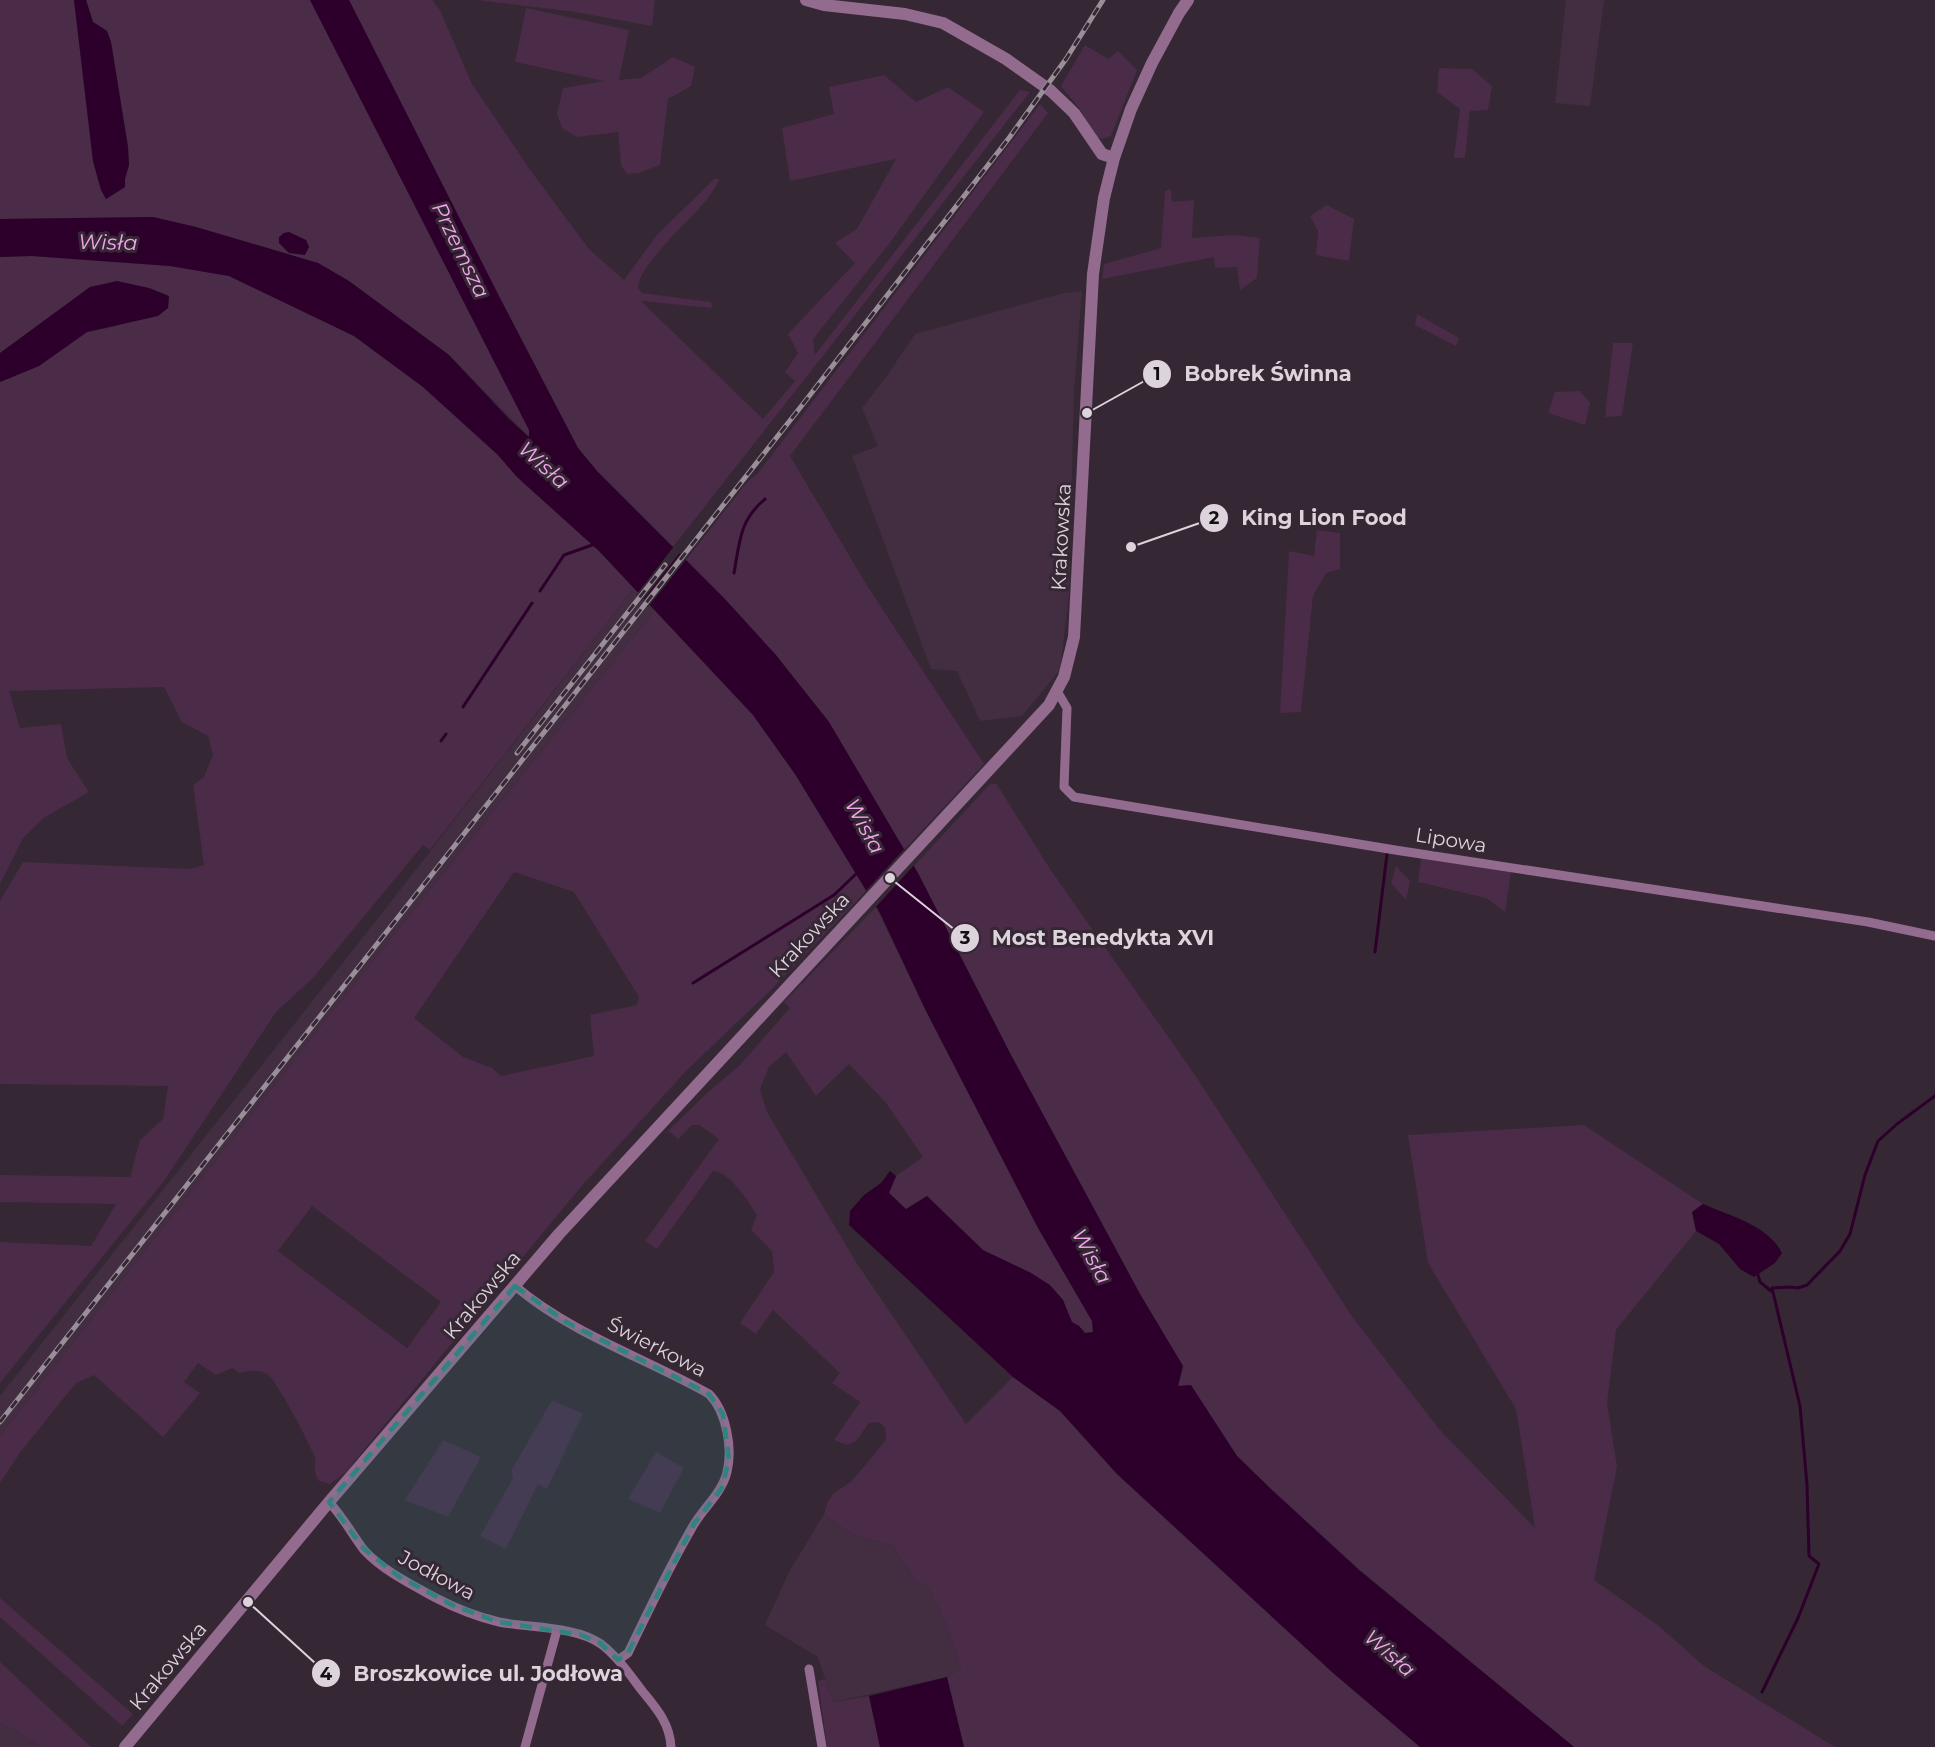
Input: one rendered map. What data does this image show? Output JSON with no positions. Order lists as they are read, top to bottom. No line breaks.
{"streets":{"street":["Krakowska","Lipowa","Świerkowa","Jodłowa"]},"crossings":[["Krakowska","Lipowa"],["Krakowska","Świerkowa"],["Krakowska","Jodłowa"],["Świerkowa","Jodłowa"]],"water":["Wisła","Przemsza"],"places":["Bobrek Świnna","King Lion Food","Most Benedykta XVI","Broszkowice ul. Jodłowa"]}
